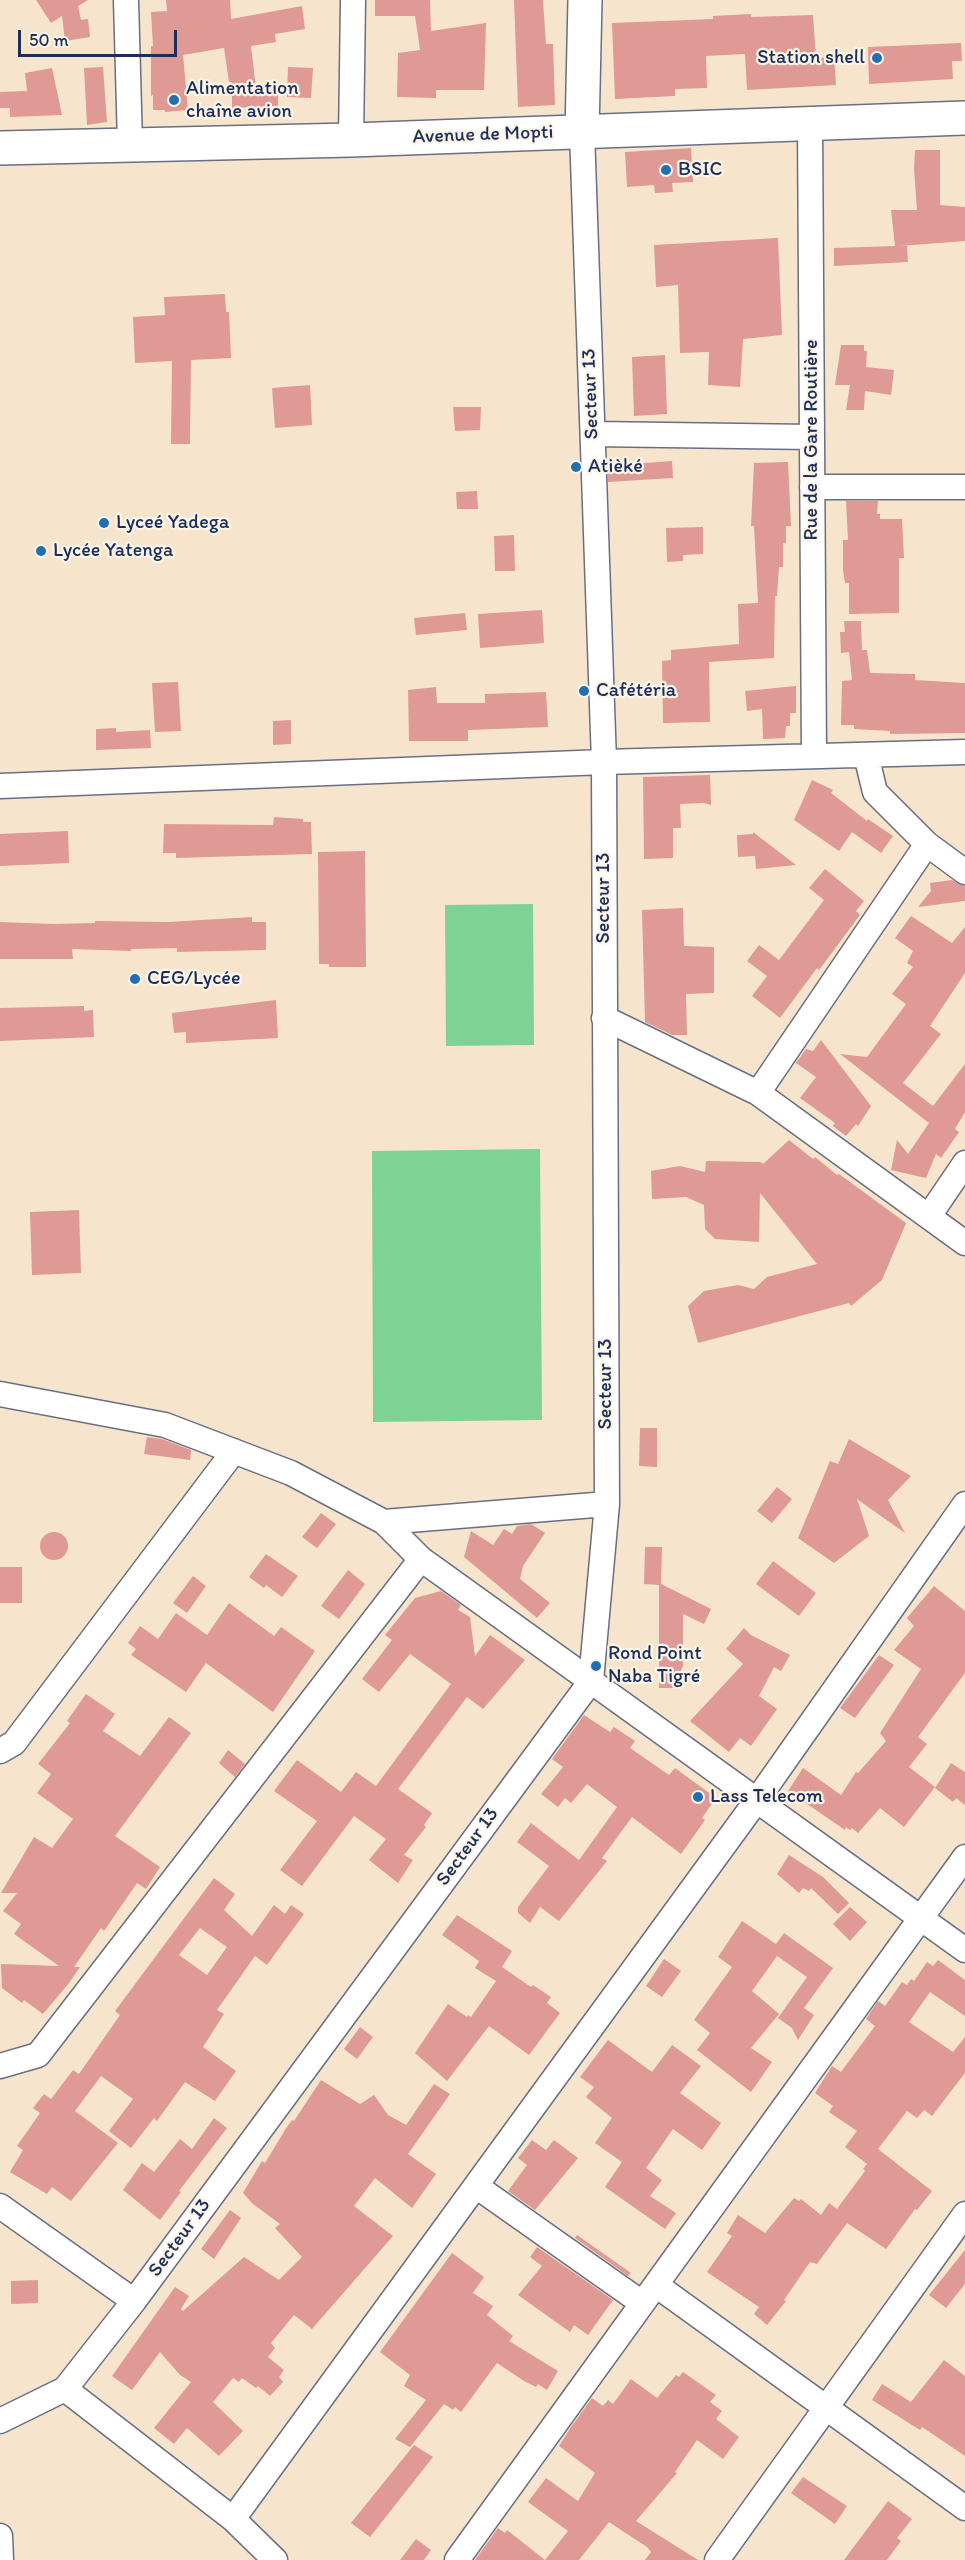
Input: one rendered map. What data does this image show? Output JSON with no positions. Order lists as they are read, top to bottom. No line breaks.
{"streets":{"main road":["Avenue de Mopti"],"street":["Secteur 13","Rue de la Gare Routière"]},"crossings":[["Avenue de Mopti","Secteur 13"],["Avenue de Mopti","Rue de la Gare Routière"]],"places":["Station shell","Alimentation chaîne avion","BSIC","Atièké","Lyceé Yadega","Lycée Yatenga","Cafétéria","CEG/Lycée","Rond Point Naba Tigré","Lass Telecom"],"scale_bar":"50 m"}
